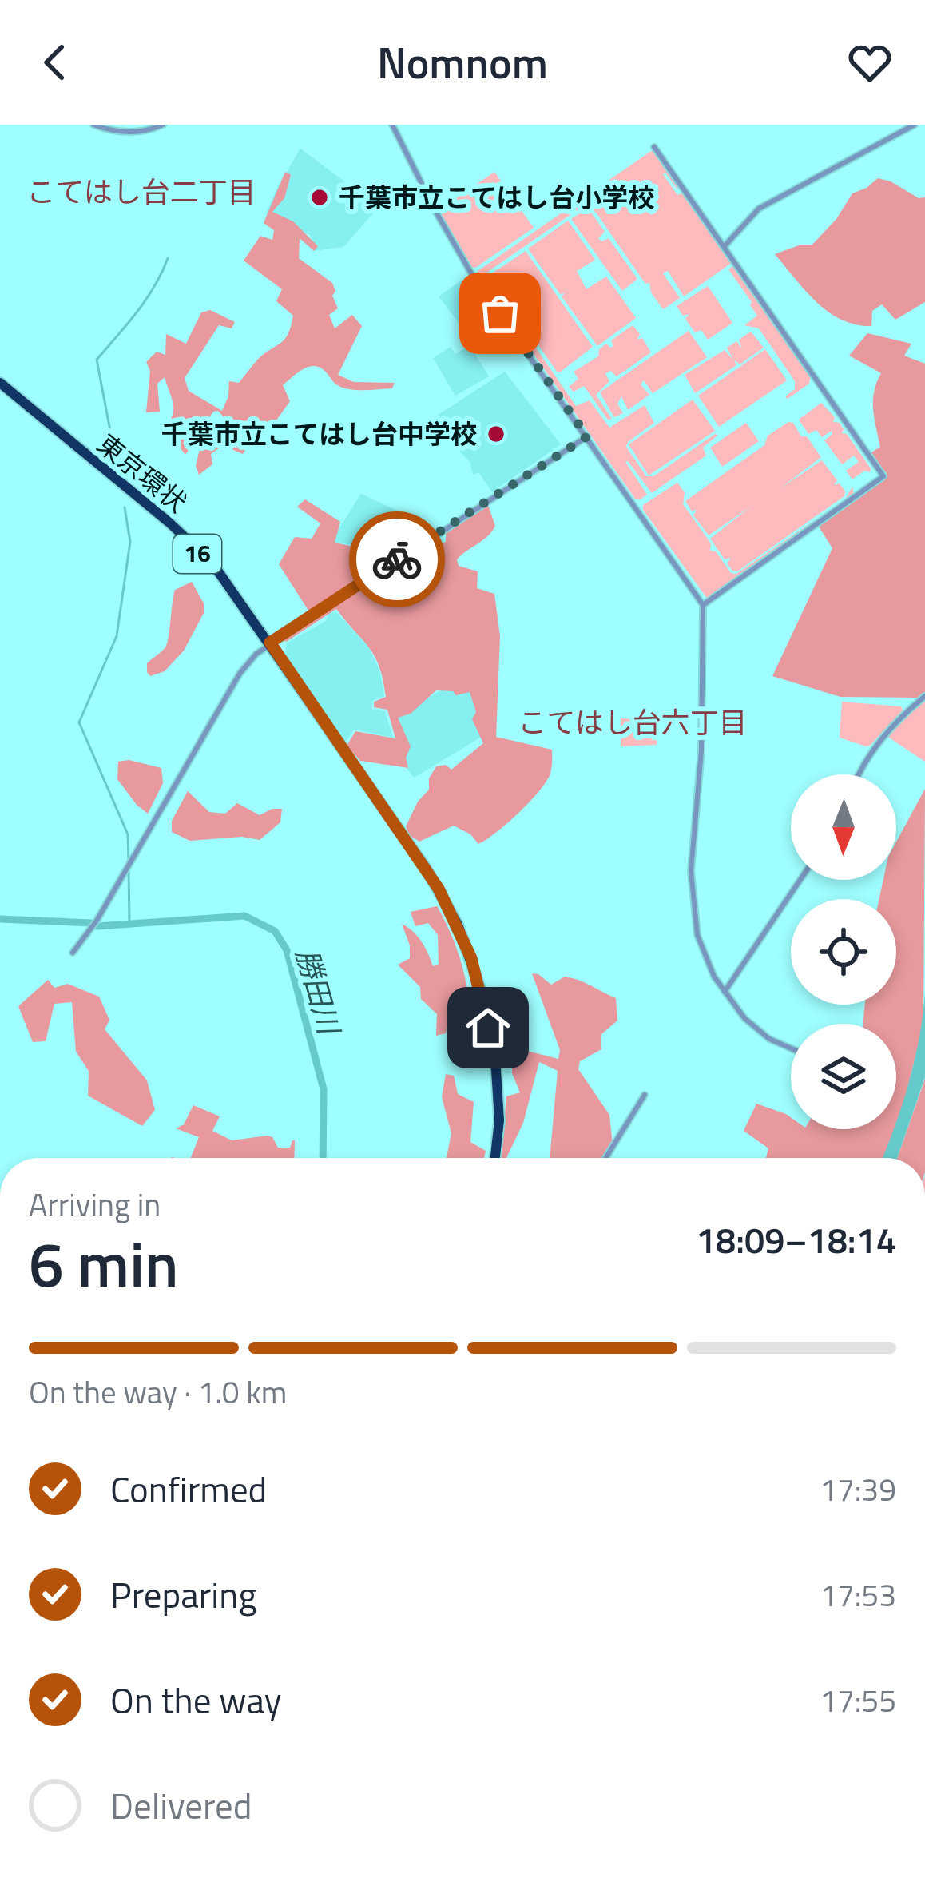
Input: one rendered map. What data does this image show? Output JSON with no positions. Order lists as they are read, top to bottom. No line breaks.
{"streets":{"highway":["東京環状","16"]},"districts":["こてはし台二丁目","こてはし台六丁目"],"water":["勝田川"],"places":["千葉市立こてはし台小学校","千葉市立こてはし台中学校"],"north":"bottom","page":{"header":"Nomnom","heading":["6 min","Arriving in","18:09–18:14"],"bar":"On the way · 1.0 km","list":[["Confirmed","17:39"],["Preparing","17:53"],["On the way","17:55"],"Delivered"]}}
